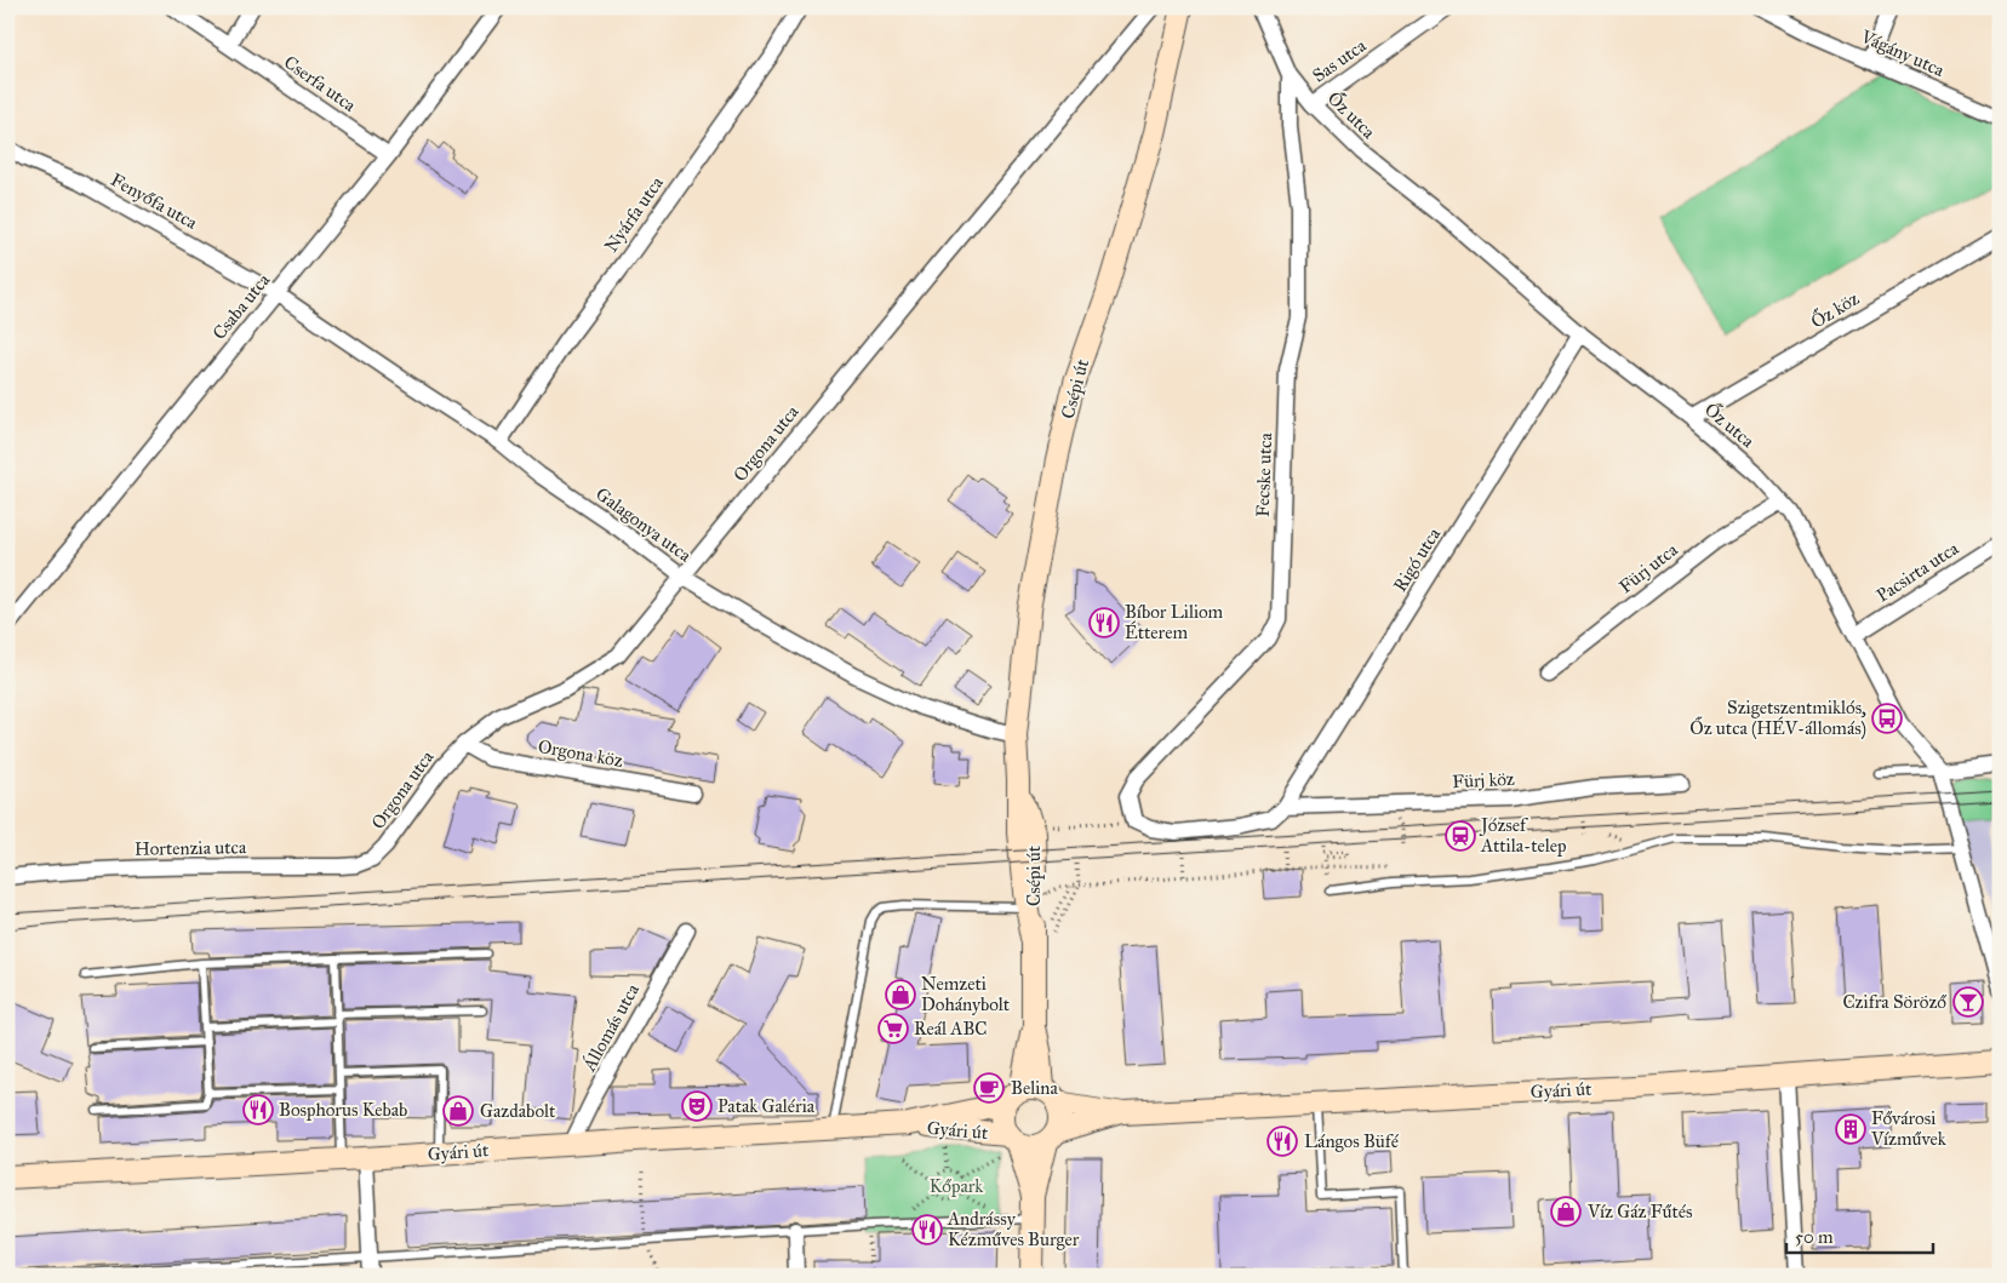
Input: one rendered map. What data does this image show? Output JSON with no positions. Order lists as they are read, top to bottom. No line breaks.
{"streets":{"street":["Vágány utca","Sas utca","Cserfa utca","Őz utca","Fenyőfa utca","Nyárfa utca","Csaba utca","Őz köz","Csépi út","Orgona utca","Fecske utca","Galagonya utca","Rigó utca","Fürj utca","Pacsirta utca","Orgona köz","Fürj köz","Hortenzia utca","Állomás utca","Gyári út"]},"crossings":[["Sas utca","Őz utca"],["Cserfa utca","Csaba utca"],["Őz utca","Őz köz"],["Őz utca","Fecske utca"],["Őz utca","Rigó utca"],["Őz utca","Fürj utca"],["Őz utca","Pacsirta utca"],["Fenyőfa utca","Csaba utca"],["Fenyőfa utca","Galagonya utca"],["Nyárfa utca","Galagonya utca"],["Csaba utca","Galagonya utca"],["Csépi út","Galagonya utca"],["Csépi út","Gyári út"],["Orgona utca","Galagonya utca"],["Orgona utca","Orgona köz"],["Orgona utca","Hortenzia utca"],["Rigó utca","Fürj köz"],["Állomás utca","Gyári út"]],"parks":["Kőpark"],"places":{"restaurant":["Bíbor Liliom Étterem","Bosphorus Kebab","Lángos Büfé","Andrássy Kézműves Burger"],"bus stop":["Szigetszentmiklós, Őz utca (HÉV-állomás)"],"station":["József Attila-telep"],"shop":["Nemzeti Dohánybolt","Gazdabolt","Víz Gáz Fűtés"],"bar":["Czifra Söröző"],"supermarket":["Reál ABC"],"cafe":["Belina"],"theatre":["Patak Galéria"],"building":["Fővárosi Vízművek"]},"scale_bar":"50 m"}
